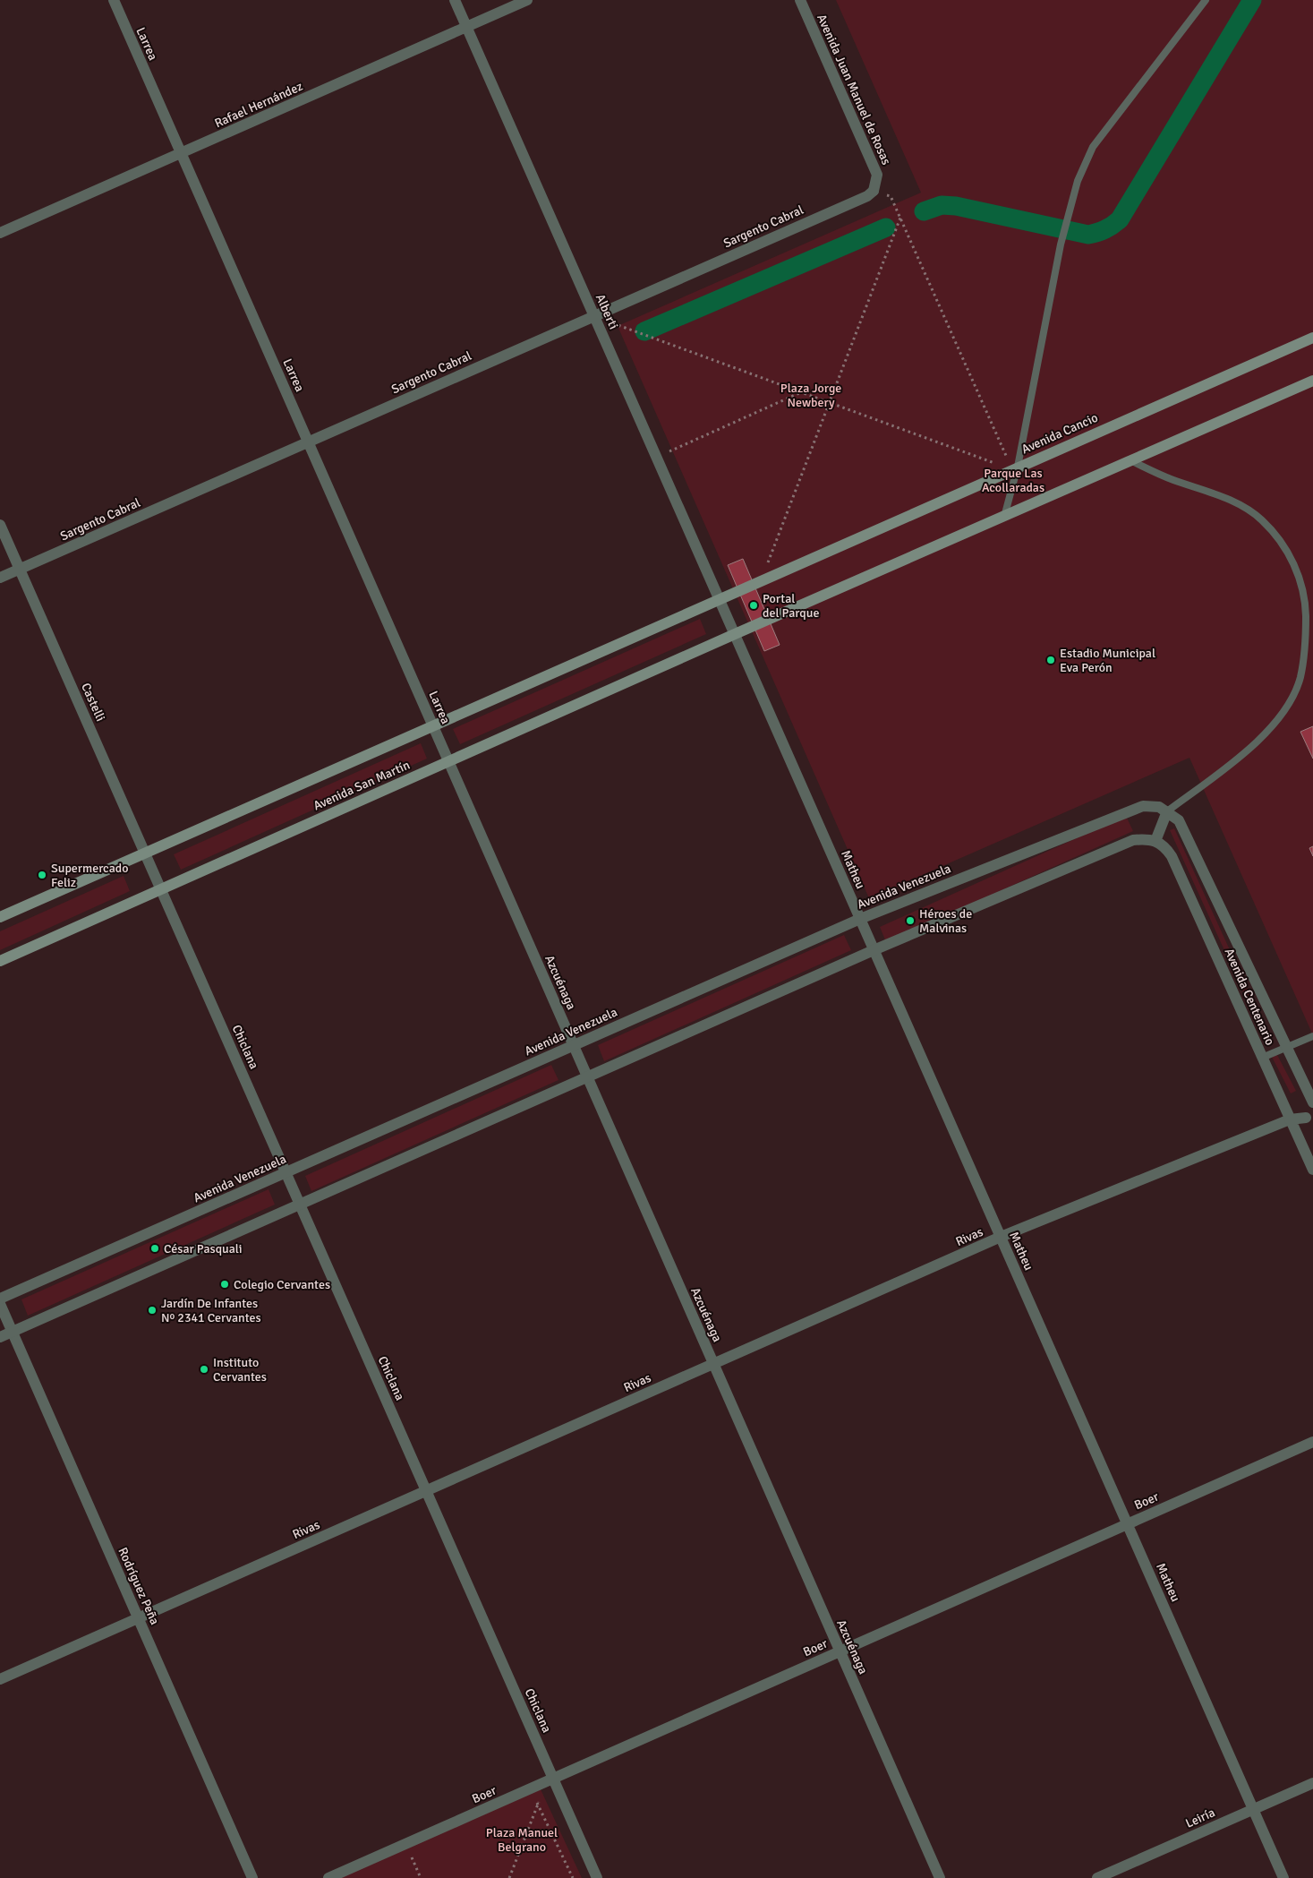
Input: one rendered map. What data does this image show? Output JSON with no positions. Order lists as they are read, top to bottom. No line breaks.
{"streets":{"main road":["Avenida Cancio","Avenida San Martín"],"street":["Larrea","Avenida Juan Manuel de Rosas","Rafael Hernández","Sargento Cabral","Alberti","Castelli","Matheu","Avenida Venezuela","Azcuénaga","Avenida Centenario","Chiclana","Rivas","Boer","Rodríguez Peña","Leiría"]},"crossings":[["Larrea","Rafael Hernández"],["Larrea","Sargento Cabral"],["Larrea","Avenida San Martín"],["Larrea","Azcuénaga"],["Avenida Juan Manuel de Rosas","Sargento Cabral"],["Rafael Hernández","Alberti"],["Sargento Cabral","Alberti"],["Sargento Cabral","Castelli"],["Alberti","Avenida Cancio"],["Alberti","Avenida San Martín"],["Alberti","Matheu"],["Avenida Cancio","Avenida San Martín"],["Castelli","Avenida San Martín"],["Castelli","Chiclana"],["Avenida San Martín","Matheu"],["Avenida San Martín","Azcuénaga"],["Avenida San Martín","Chiclana"],["Matheu","Avenida Venezuela"],["Matheu","Rivas"],["Matheu","Boer"],["Matheu","Leiría"],["Avenida Venezuela","Azcuénaga"],["Avenida Venezuela","Avenida Centenario"],["Avenida Venezuela","Chiclana"],["Azcuénaga","Rivas"],["Azcuénaga","Boer"],["Avenida Centenario","Rivas"],["Chiclana","Rivas"],["Chiclana","Boer"],["Rivas","Rodríguez Peña"]],"parks":["Plaza Jorge Newbery","Parque Las Acollaradas","Plaza Manuel Belgrano"],"places":["Portal del Parque","Estadio Municipal Eva Perón","Supermercado Feliz","Héroes de Malvinas","César Pasquali","Colegio Cervantes","Jardín De Infantes Nº 2341 Cervantes","Instituto Cervantes"]}
